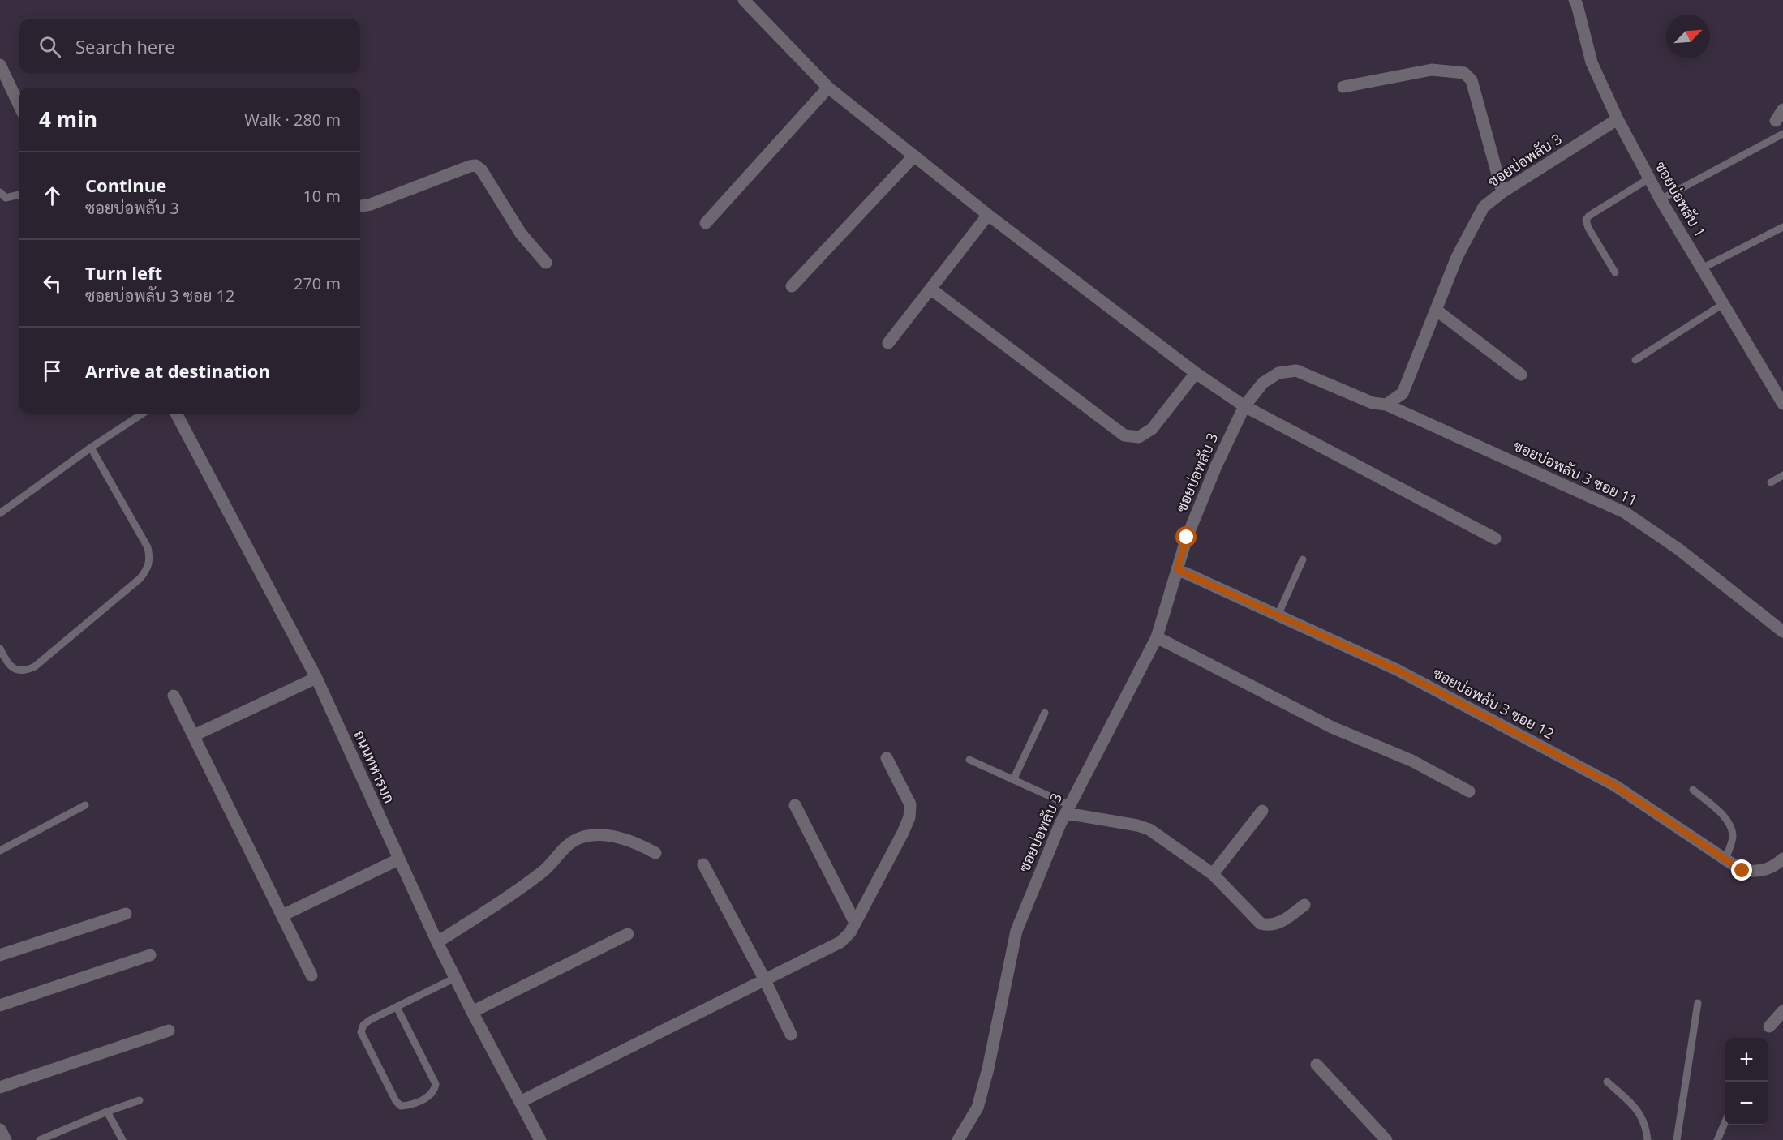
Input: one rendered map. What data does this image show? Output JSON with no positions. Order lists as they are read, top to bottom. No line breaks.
{"streets":{"street":["ซอยบ่อพลับ 3","ซอยบ่อพลับ 1","ซอยบ่อพลับ 3 ซอย 11","ซอยบ่อพลับ 3 ซอย 12","ถนนทหารบก"]},"crossings":[["ซอยบ่อพลับ 3","ซอยบ่อพลับ 1"],["ซอยบ่อพลับ 3","ซอยบ่อพลับ 3 ซอย 11"],["ซอยบ่อพลับ 3","ซอยบ่อพลับ 3 ซอย 12"]],"north":"top right","page":{"search":"Search here","heading":["4 min","Walk · 280 m"],"list":[["Continue","ซอยบ่อพลับ 3","10 m"],["Turn left","ซอยบ่อพลับ 3 ซอย 12","270 m"],"Arrive at destination"],"map_buttons":["+","−"]}}
